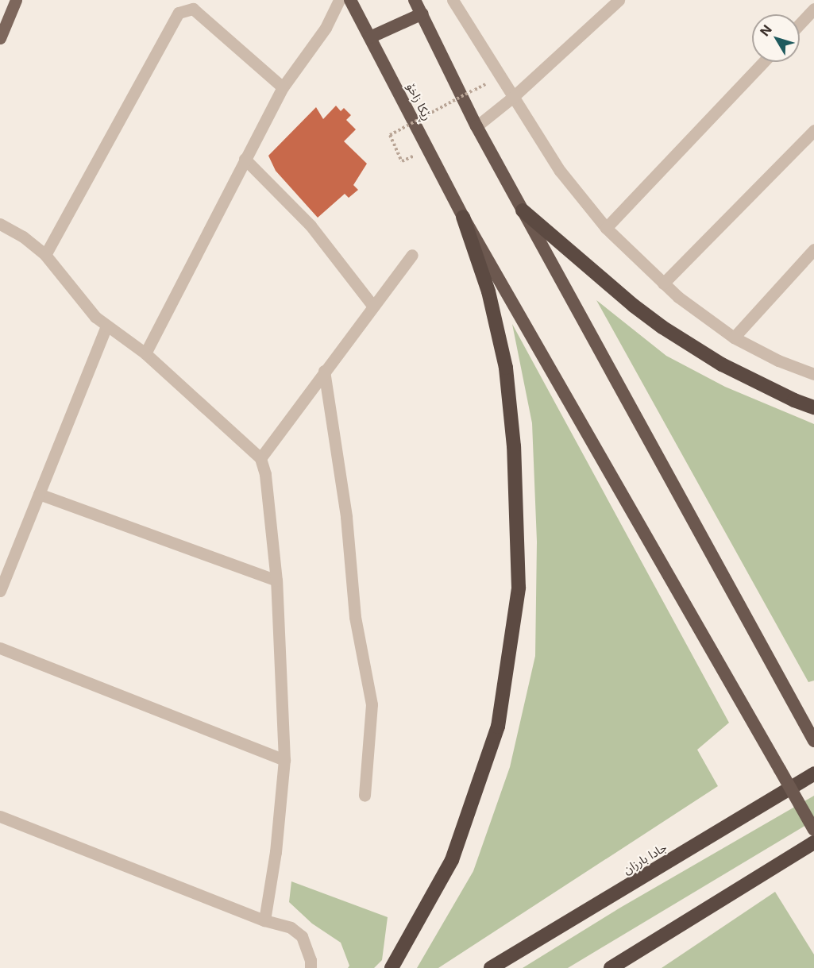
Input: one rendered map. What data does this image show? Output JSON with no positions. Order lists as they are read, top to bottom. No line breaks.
{"streets":{"highway":["ڕێکا زاخۆ","جادا بارزان"]},"north":"top left"}
